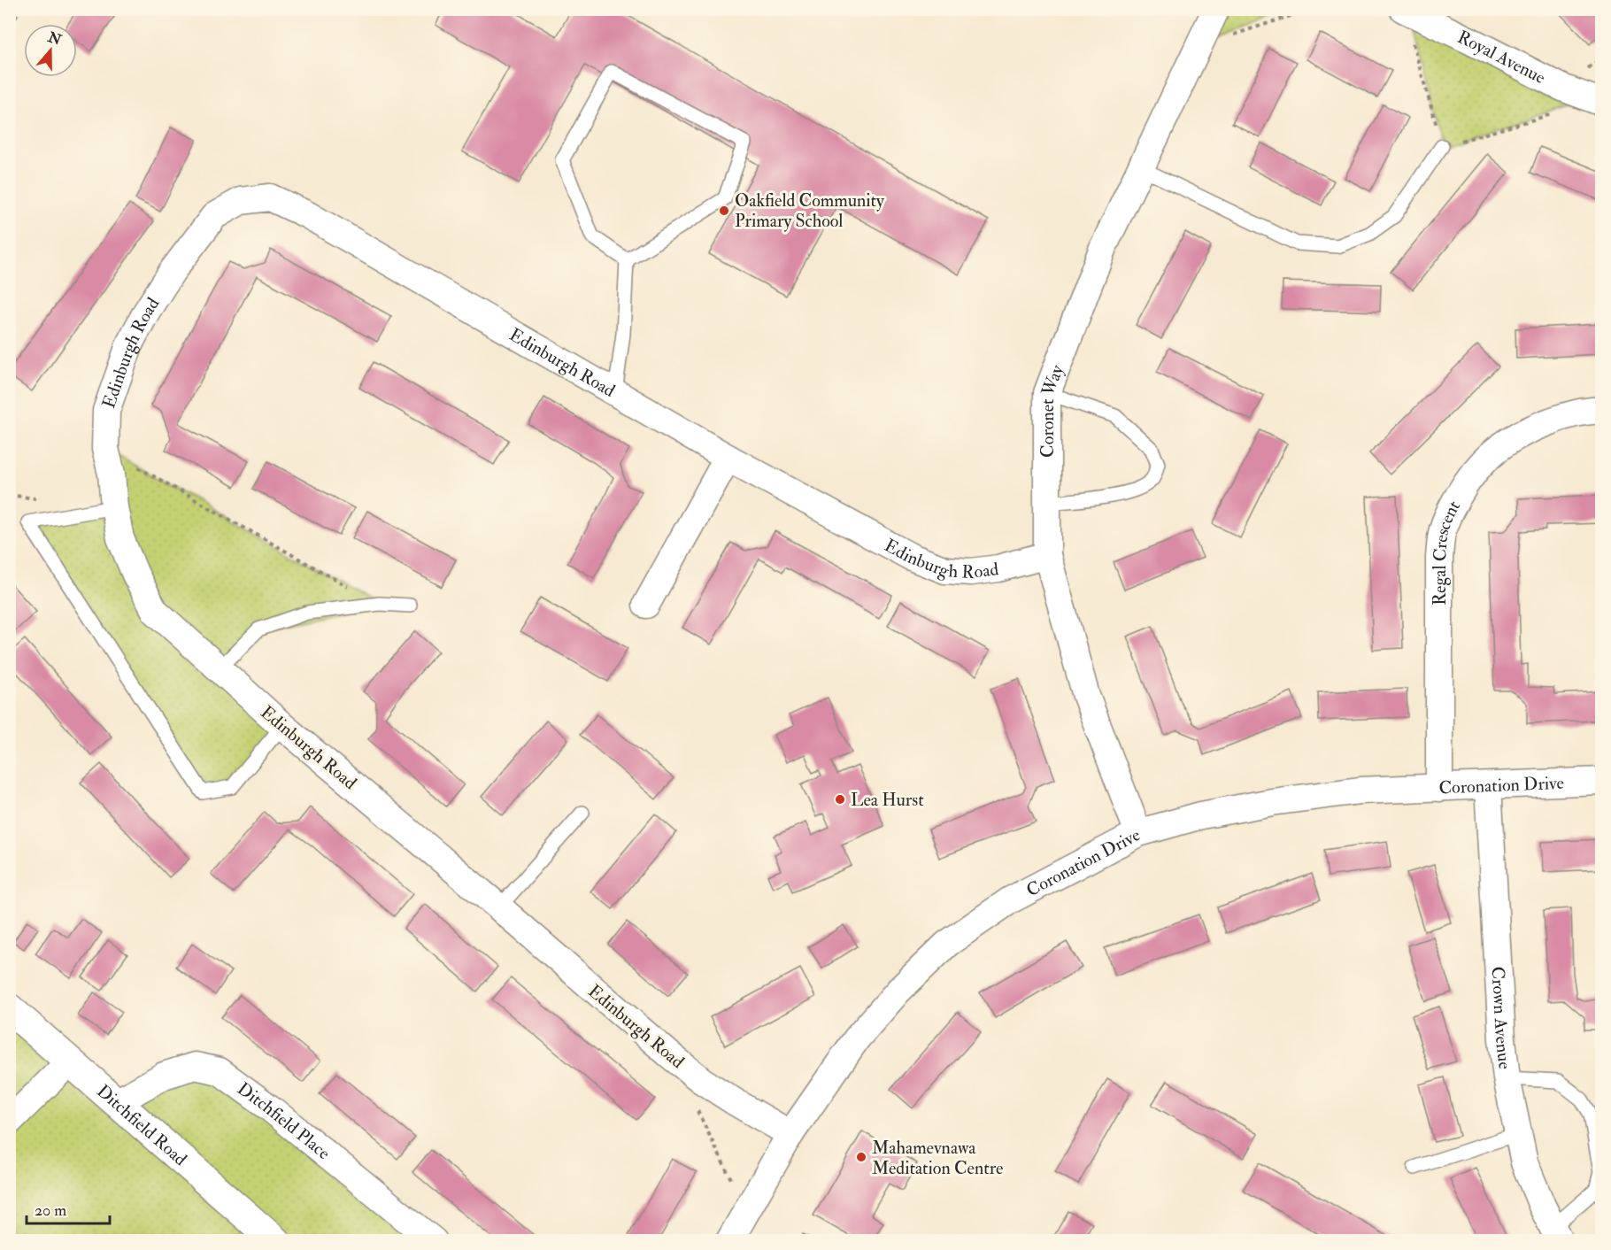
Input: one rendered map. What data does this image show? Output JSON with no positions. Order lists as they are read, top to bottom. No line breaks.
{"streets":{"street":["Royal Avenue","Edinburgh Road","Coronet Way","Regal Crescent","Coronation Drive","Crown Avenue","Ditchfield Place","Ditchfield Road"]},"crossings":[["Edinburgh Road","Coronet Way"],["Edinburgh Road","Coronation Drive"],["Coronet Way","Coronation Drive"],["Regal Crescent","Coronation Drive"],["Coronation Drive","Crown Avenue"],["Ditchfield Place","Ditchfield Road"]],"places":["Oakfield Community Primary School","Lea Hurst","Mahamevnawa Meditation Centre"],"scale_bar":"20 m","north":"top"}
